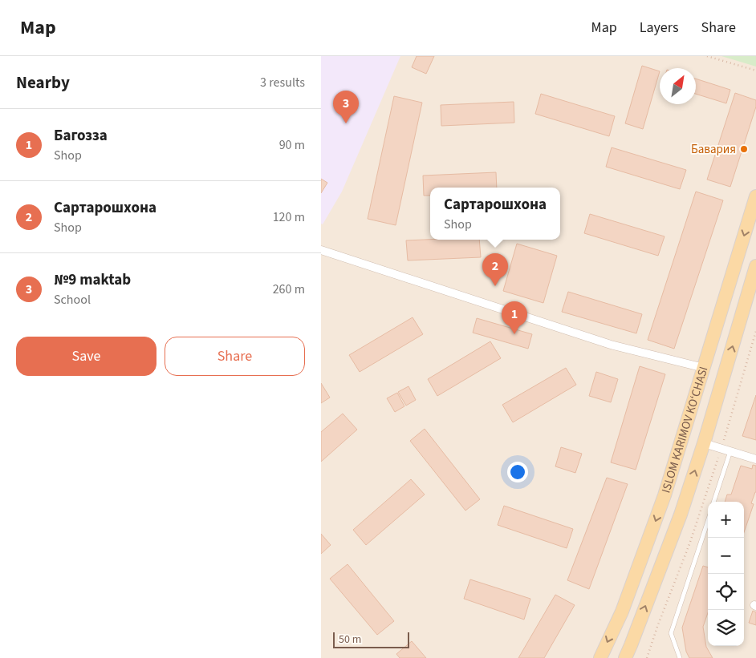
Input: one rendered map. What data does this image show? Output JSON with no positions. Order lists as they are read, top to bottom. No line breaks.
{"streets":{"main road":["ISLOM KARIMOV KO‘CHASI"]},"places":["Бавария"],"scale_bar":"50 m","north":"top right","page":{"header":"Map","nav":["Map","Layers","Share"],"heading":["Nearby","3 results"],"pins":["3","2","1"],"list":[{"mark":"1","name":"Багозза","note":"Shop","value":"90 m"},{"mark":"2","name":"Сартарошхона","note":"Shop","value":"120 m"},{"mark":"3","name":"№9 maktab","note":"School","value":"260 m"}],"popup":["Сартарошхона","Shop"],"buttons":["Save","Share"],"map_buttons":["+","−"],"scale":"50 m"}}
